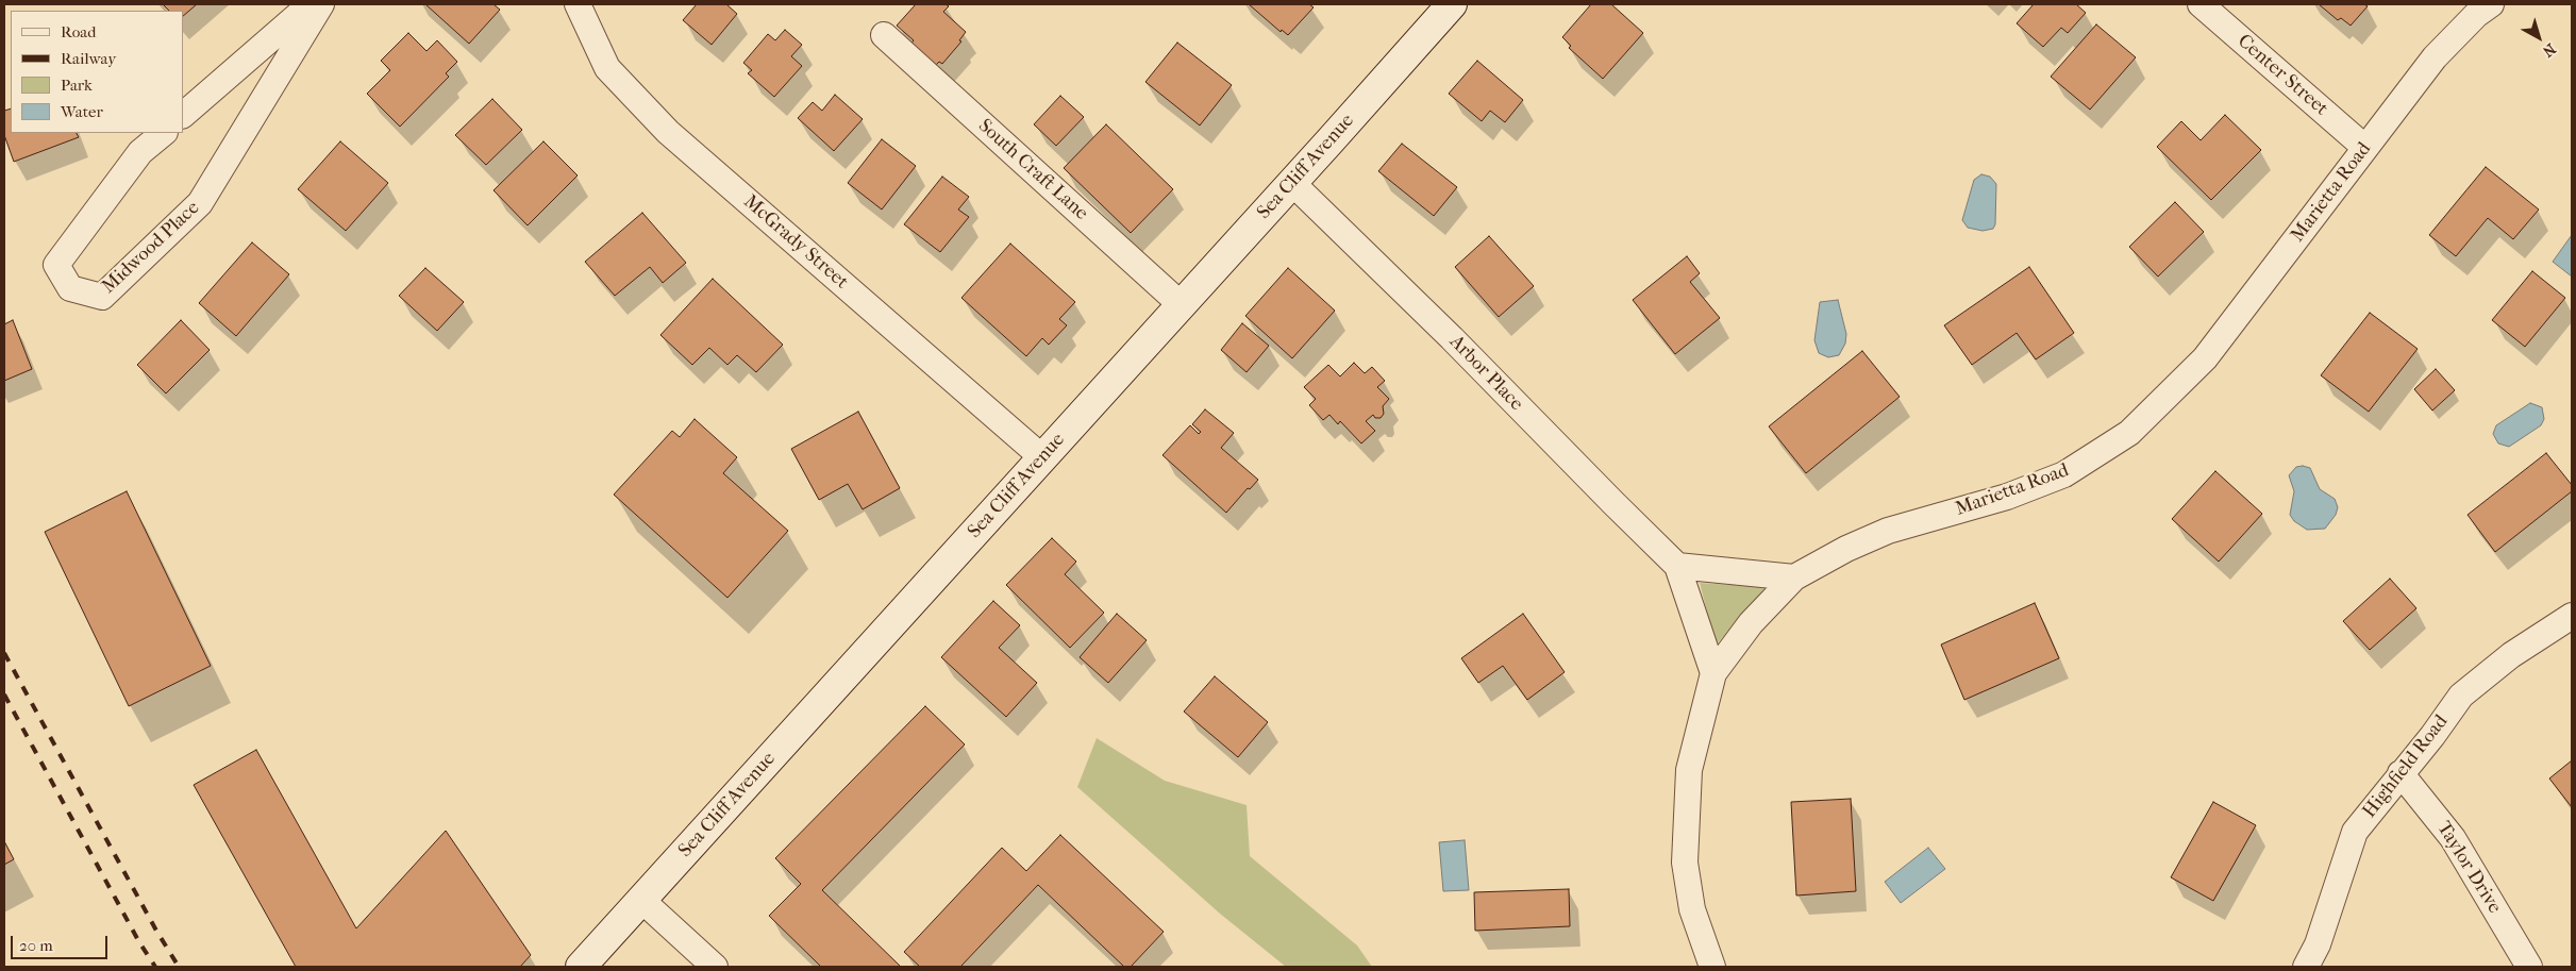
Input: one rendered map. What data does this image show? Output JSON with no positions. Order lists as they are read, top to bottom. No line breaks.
{"streets":{"street":["Center Street","Sea Cliff Avenue","South Craft Lane","Marietta Road","McGrady Street","Midwood Place","Arbor Place","Highfield Road","Taylor Drive"]},"crossings":[["Center Street","Marietta Road"],["Sea Cliff Avenue","South Craft Lane"],["Sea Cliff Avenue","McGrady Street"],["Sea Cliff Avenue","Arbor Place"],["Marietta Road","Arbor Place"],["Highfield Road","Taylor Drive"]],"legend":["Road","Railway","Park","Water"],"scale_bar":"20 m","north":"bottom right"}
